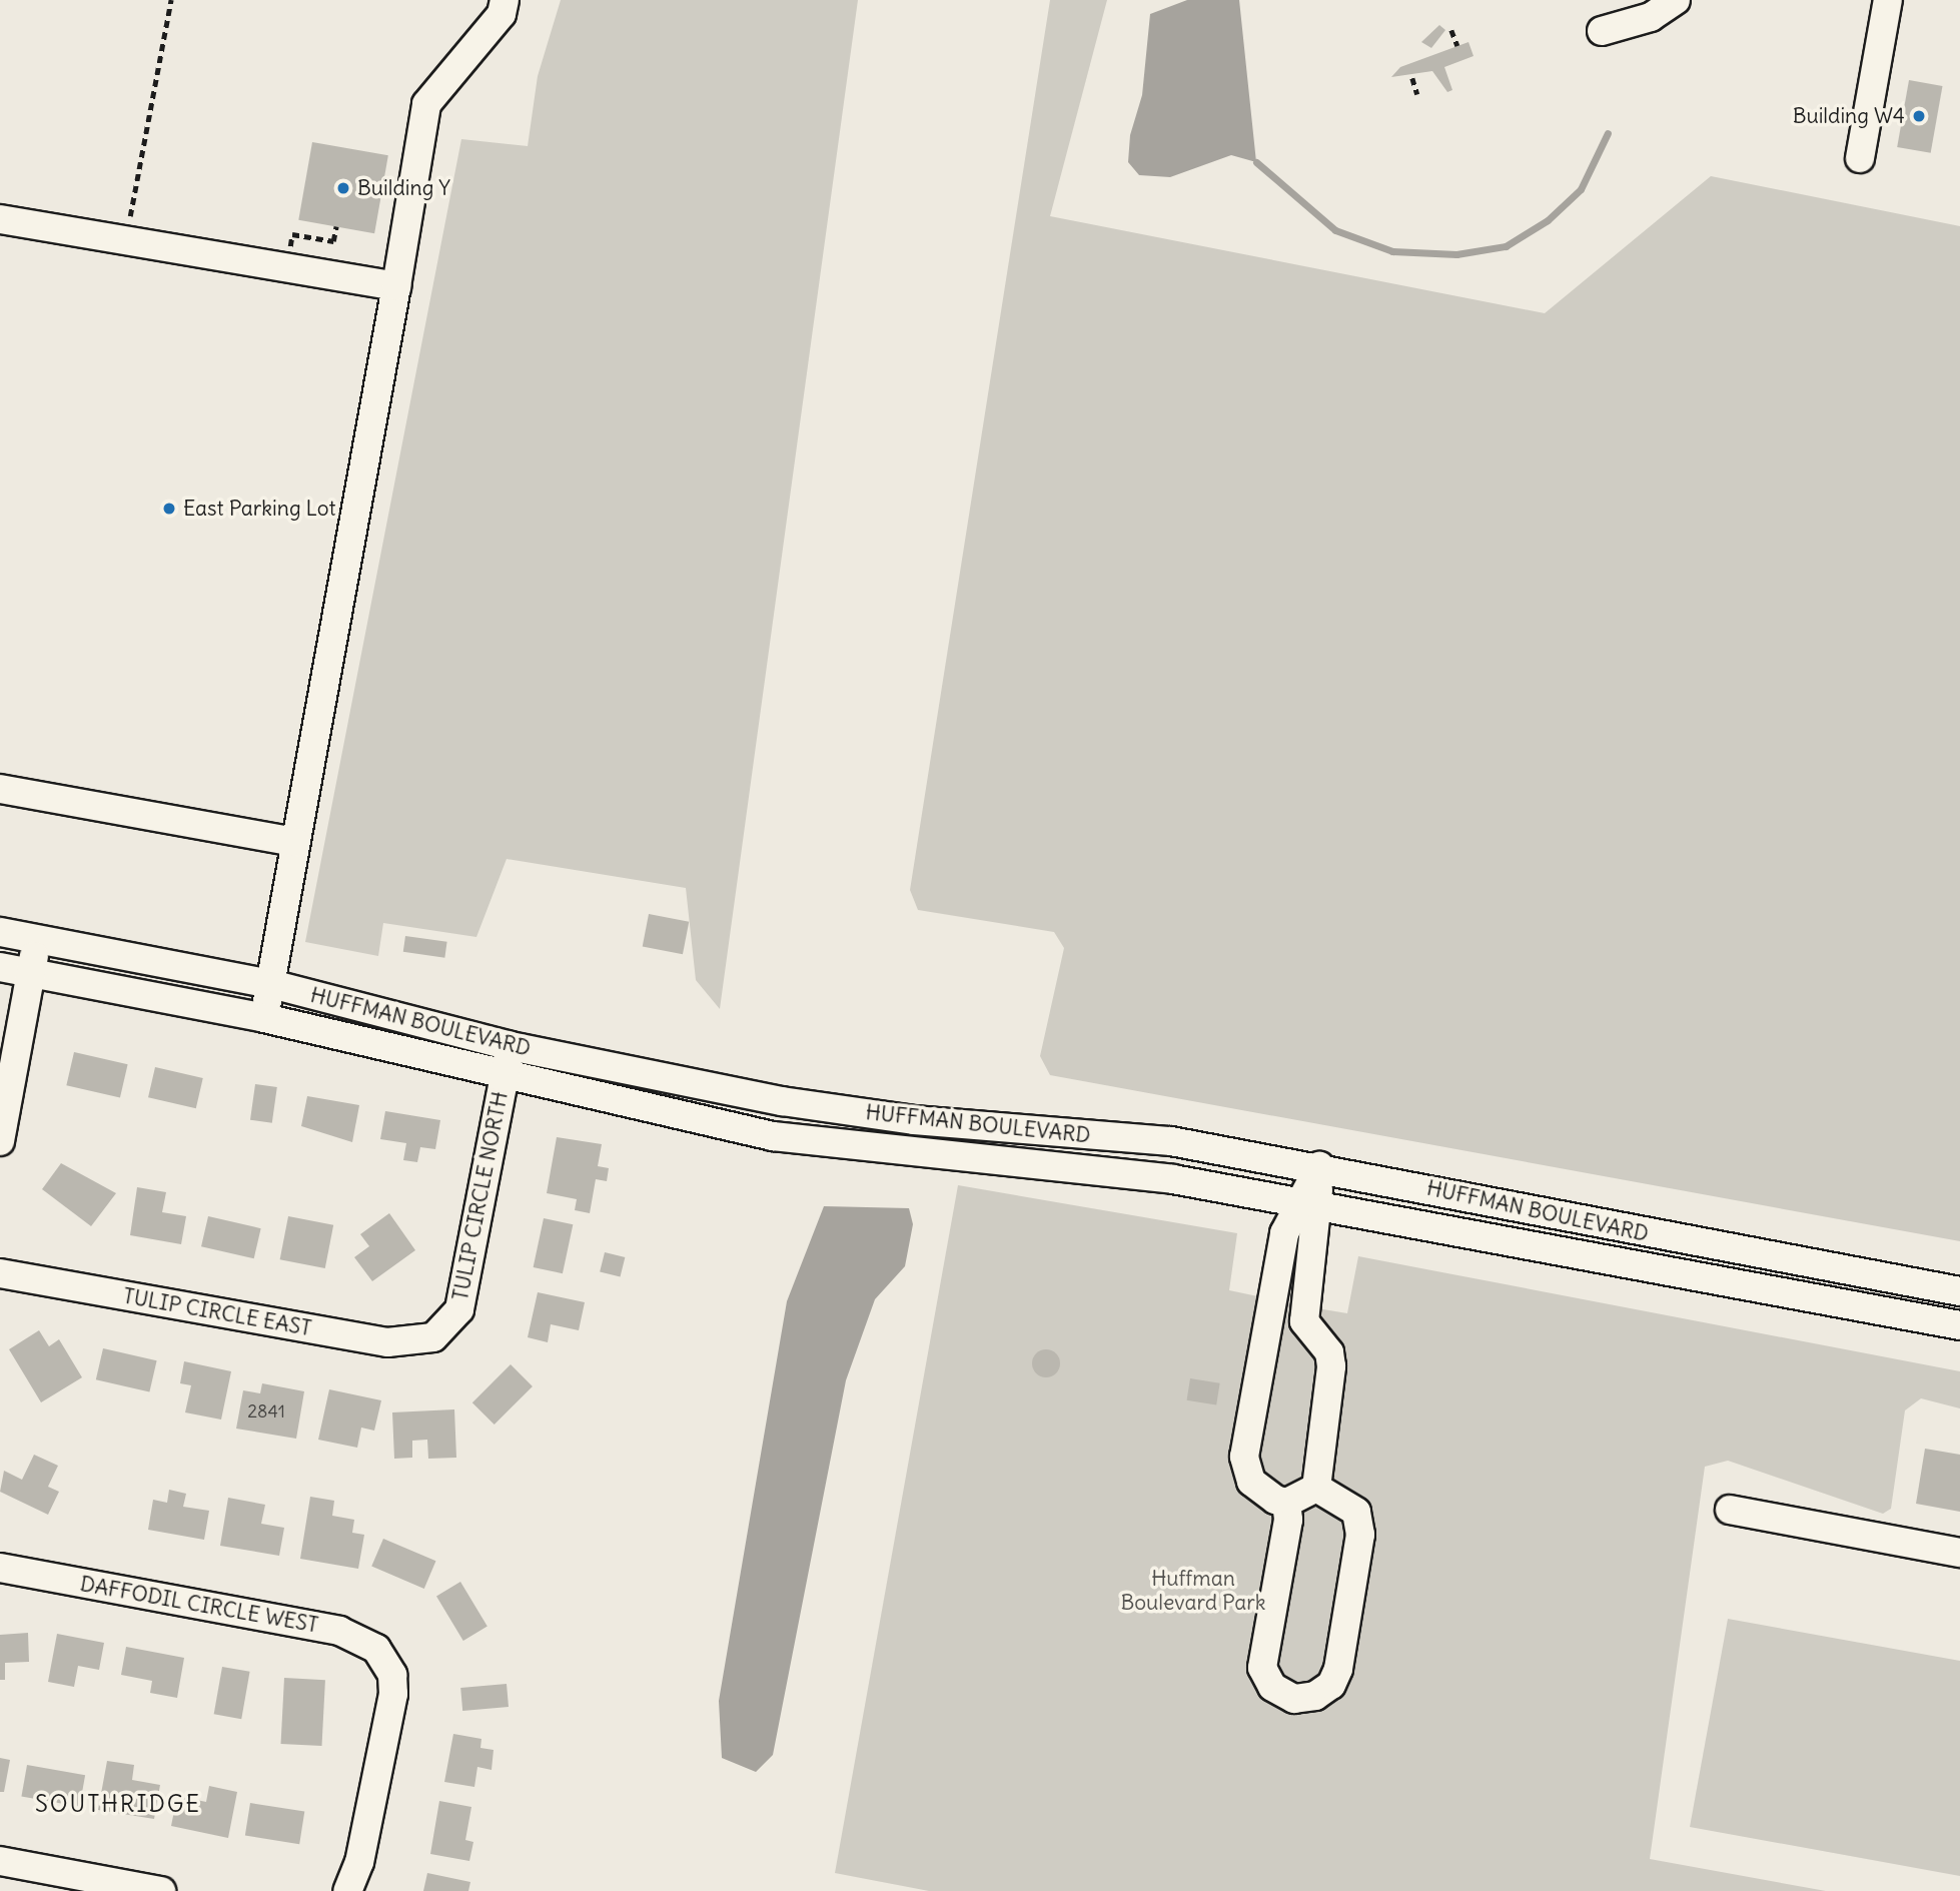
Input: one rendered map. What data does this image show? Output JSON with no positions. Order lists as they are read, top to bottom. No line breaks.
{"streets":{"street":["HUFFMAN BOULEVARD","TULIP CIRCLE NORTH","TULIP CIRCLE EAST","DAFFODIL CIRCLE WEST"]},"crossings":[["HUFFMAN BOULEVARD","TULIP CIRCLE NORTH"],["TULIP CIRCLE NORTH","TULIP CIRCLE EAST"]],"districts":["SOUTHRIDGE"],"parks":["Huffman Boulevard Park"],"places":["Building W4","Building Y","East Parking Lot"],"house_numbers":["2841"]}
